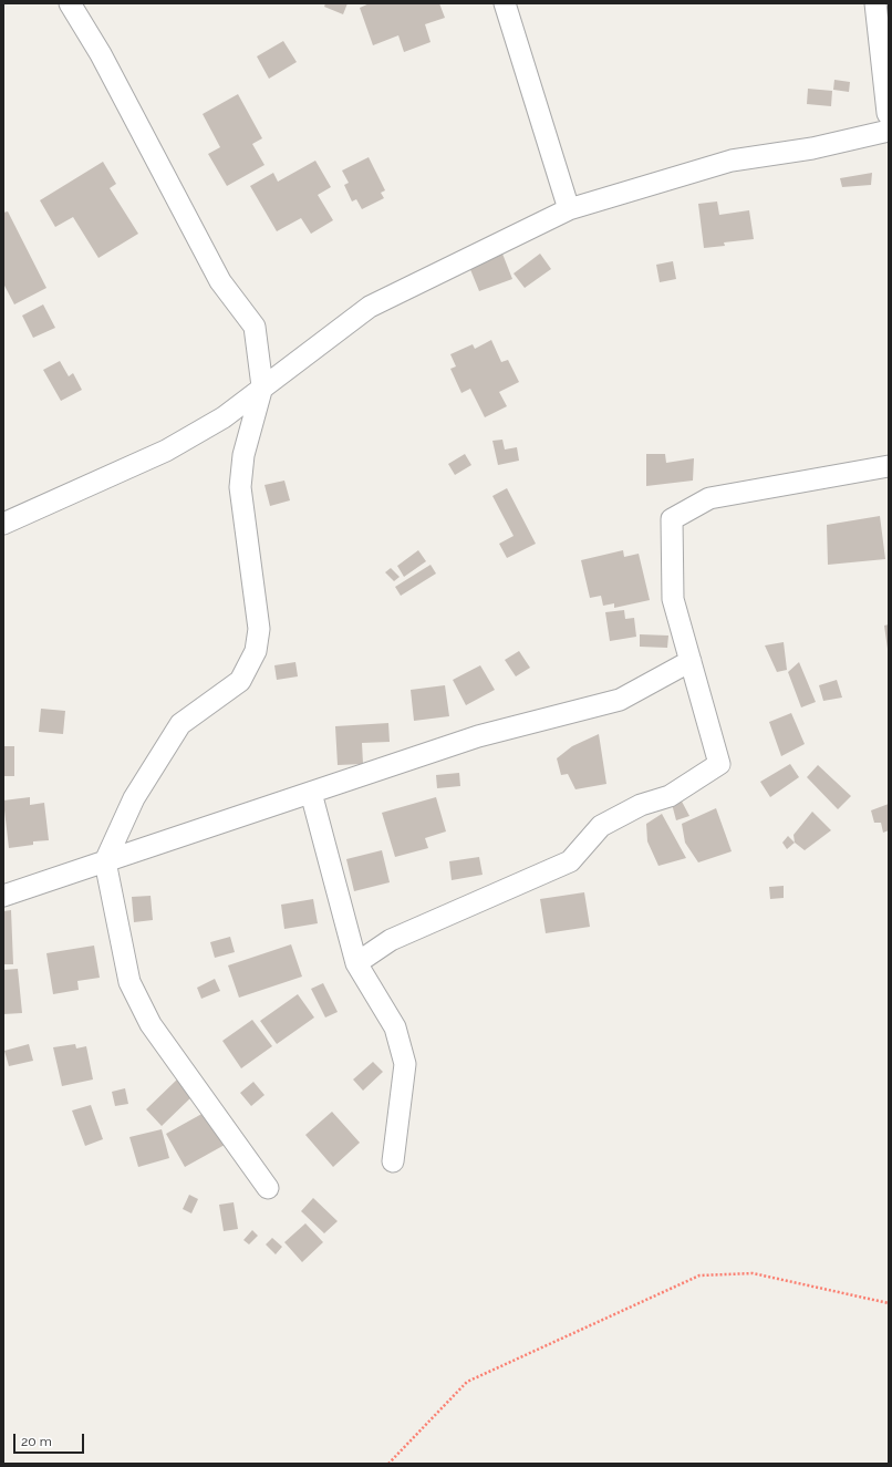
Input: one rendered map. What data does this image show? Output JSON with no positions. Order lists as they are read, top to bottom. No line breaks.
{"scale_bar":"20 m"}
